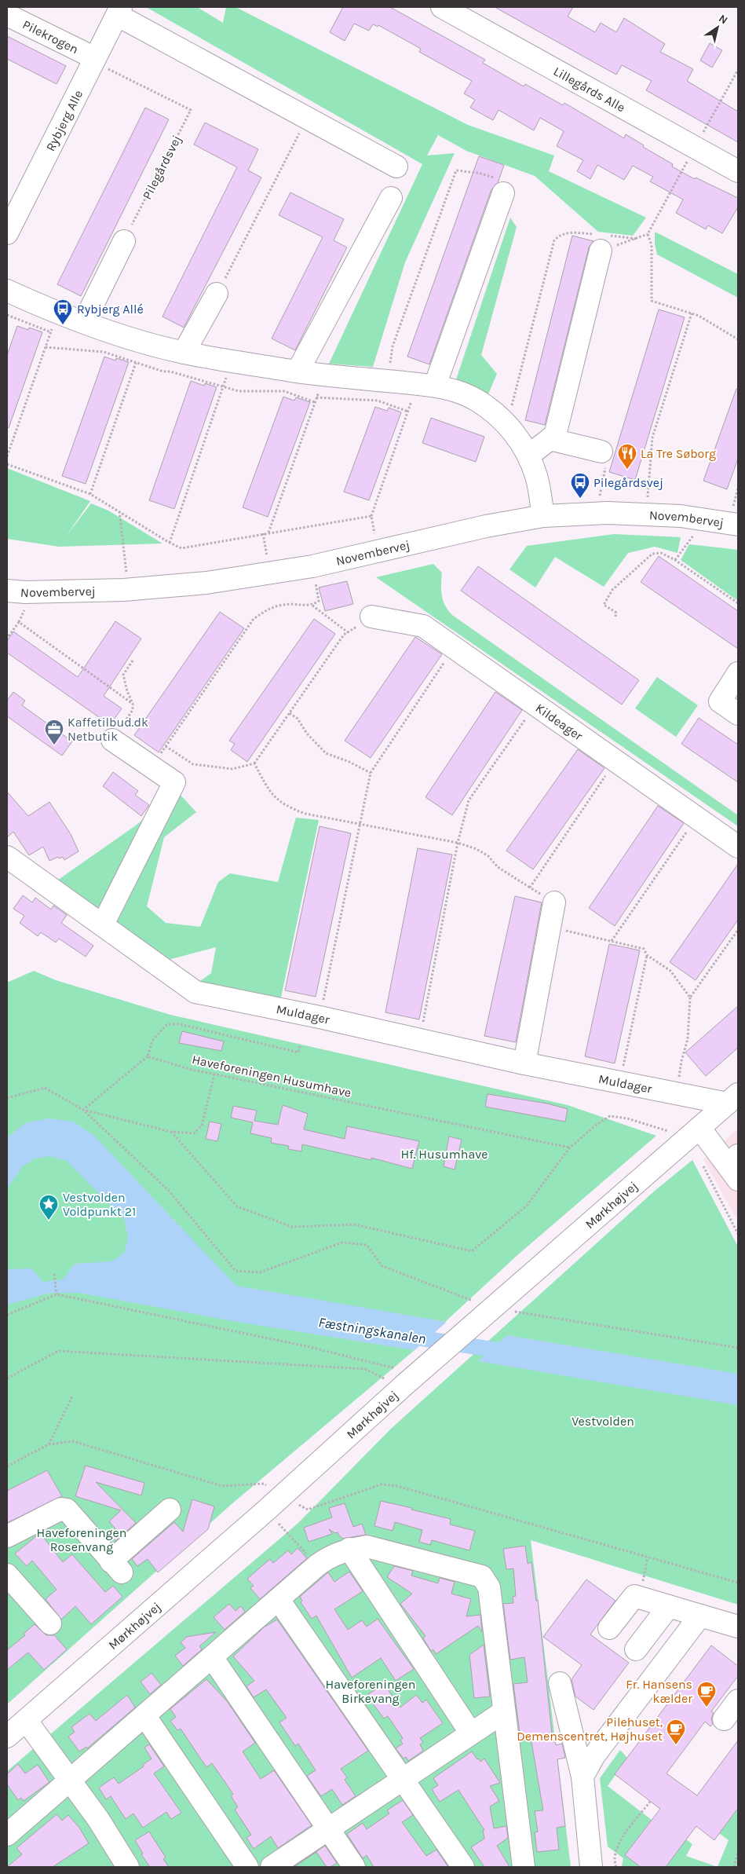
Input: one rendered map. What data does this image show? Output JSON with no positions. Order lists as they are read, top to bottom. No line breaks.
{"streets":{"street":["Pilekrogen","Lillegårds Alle","Rybjerg Alle","Novembervej","Kildeager","Muldager","Mørkhøjvej"],"path":["Pilegårdsvej","Haveforeningen Husumhave"]},"crossings":[["Pilekrogen","Rybjerg Alle"],["Pilekrogen","Pilegårdsvej"],["Rybjerg Alle","Pilegårdsvej"],["Muldager","Mørkhøjvej"]],"water":["Fæstningskanalen"],"parks":["Hf. Husumhave","Vestvolden","Haveforeningen Rosenvang","Haveforeningen Birkevang"],"places":{"bus stop":["Rybjerg Allé","Pilegårdsvej"],"restaurant":["La Tre Søborg"],"office":["Kaffetilbud.dk Netbutik"],"place":["Vestvolden Voldpunkt 21"],"cafe":["Fr. Hansens kælder","Pilehuset, Demenscentret, Højhuset"]},"north":"top right"}
